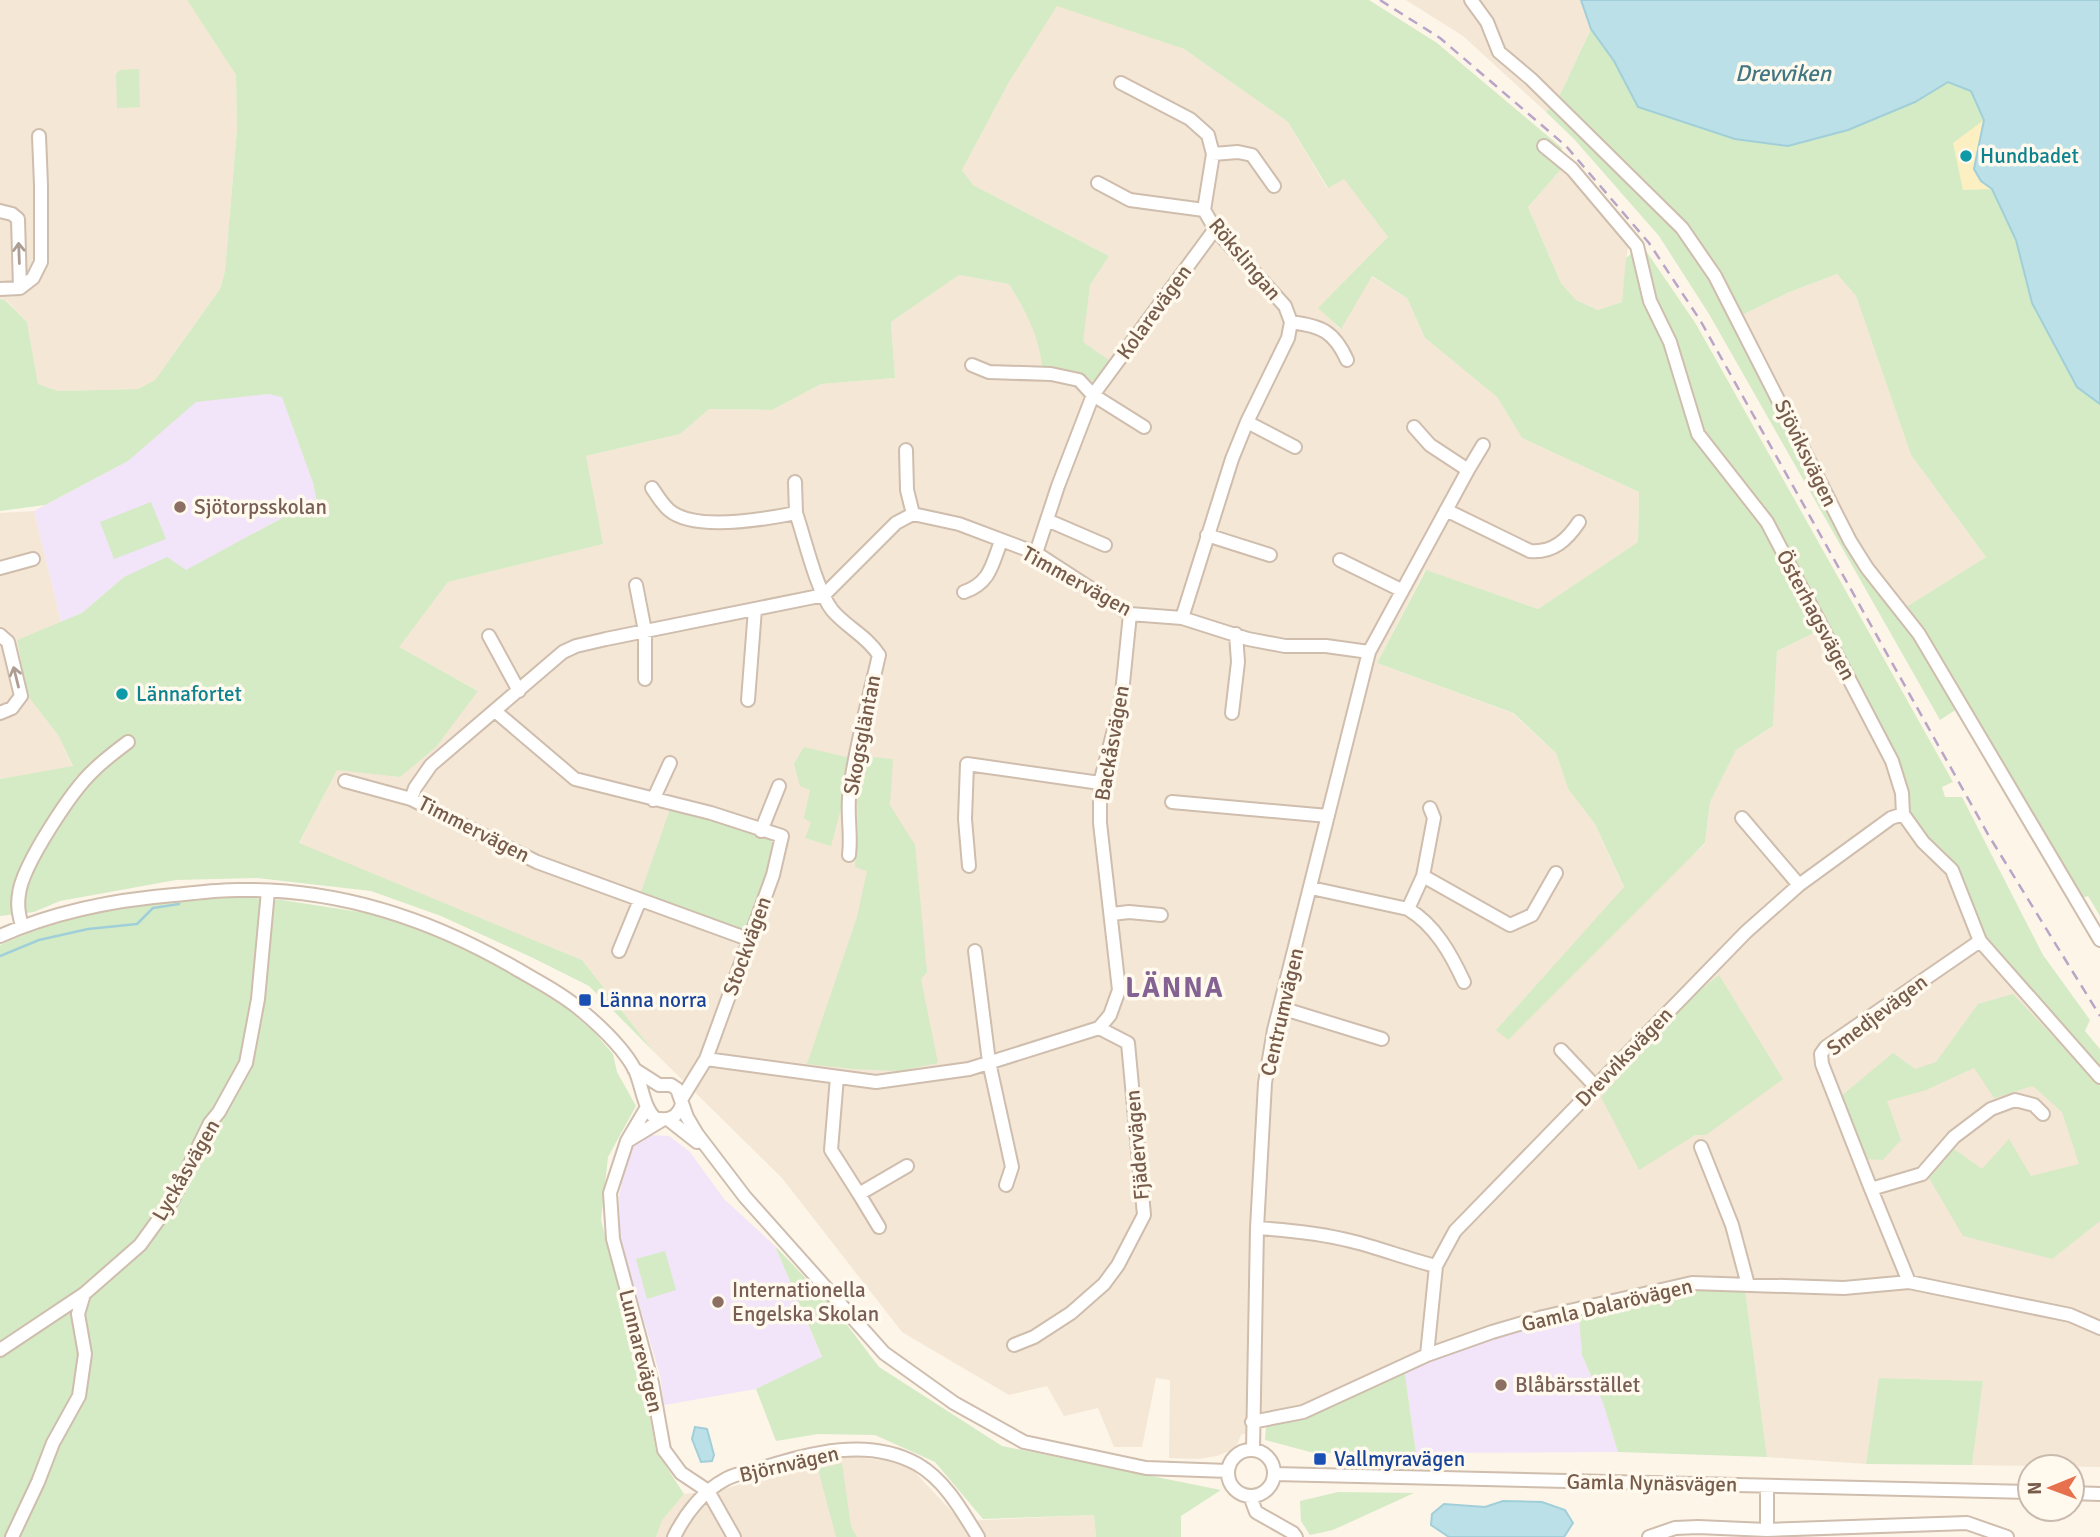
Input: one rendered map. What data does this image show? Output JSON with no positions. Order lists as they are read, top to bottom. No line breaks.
{"streets":{"street":["Rökslingan","Kolarevägen","Sjöviksvägen","Timmervägen","Österhagsvägen","Skogsgläntan","Backåsvägen","Stockvägen","Centrumvägen","Smedjevägen","Drevviksvägen","Fjädervägen","Lyckåsvägen","Gamla Dalarövägen","Lunnarevägen","Björnvägen","Gamla Nynäsvägen"]},"crossings":[["Rökslingan","Kolarevägen"],["Rökslingan","Timmervägen"],["Kolarevägen","Timmervägen"],["Timmervägen","Skogsgläntan"],["Timmervägen","Backåsvägen"],["Timmervägen","Stockvägen"],["Timmervägen","Centrumvägen"],["Österhagsvägen","Smedjevägen"],["Österhagsvägen","Drevviksvägen"],["Backåsvägen","Fjädervägen"],["Stockvägen","Lunnarevägen"],["Centrumvägen","Gamla Dalarövägen"],["Centrumvägen","Gamla Nynäsvägen"],["Smedjevägen","Gamla Dalarövägen"],["Drevviksvägen","Gamla Dalarövägen"],["Lunnarevägen","Björnvägen"]],"districts":["LÄNNA"],"water":["Drevviken"],"places":{"other":["Hundbadet","Sjötorpsskolan","Lännafortet","Internationella Engelska Skolan","Blåbärsstället"],"transit":["Länna norra","Vallmyravägen"]},"north":"left"}
